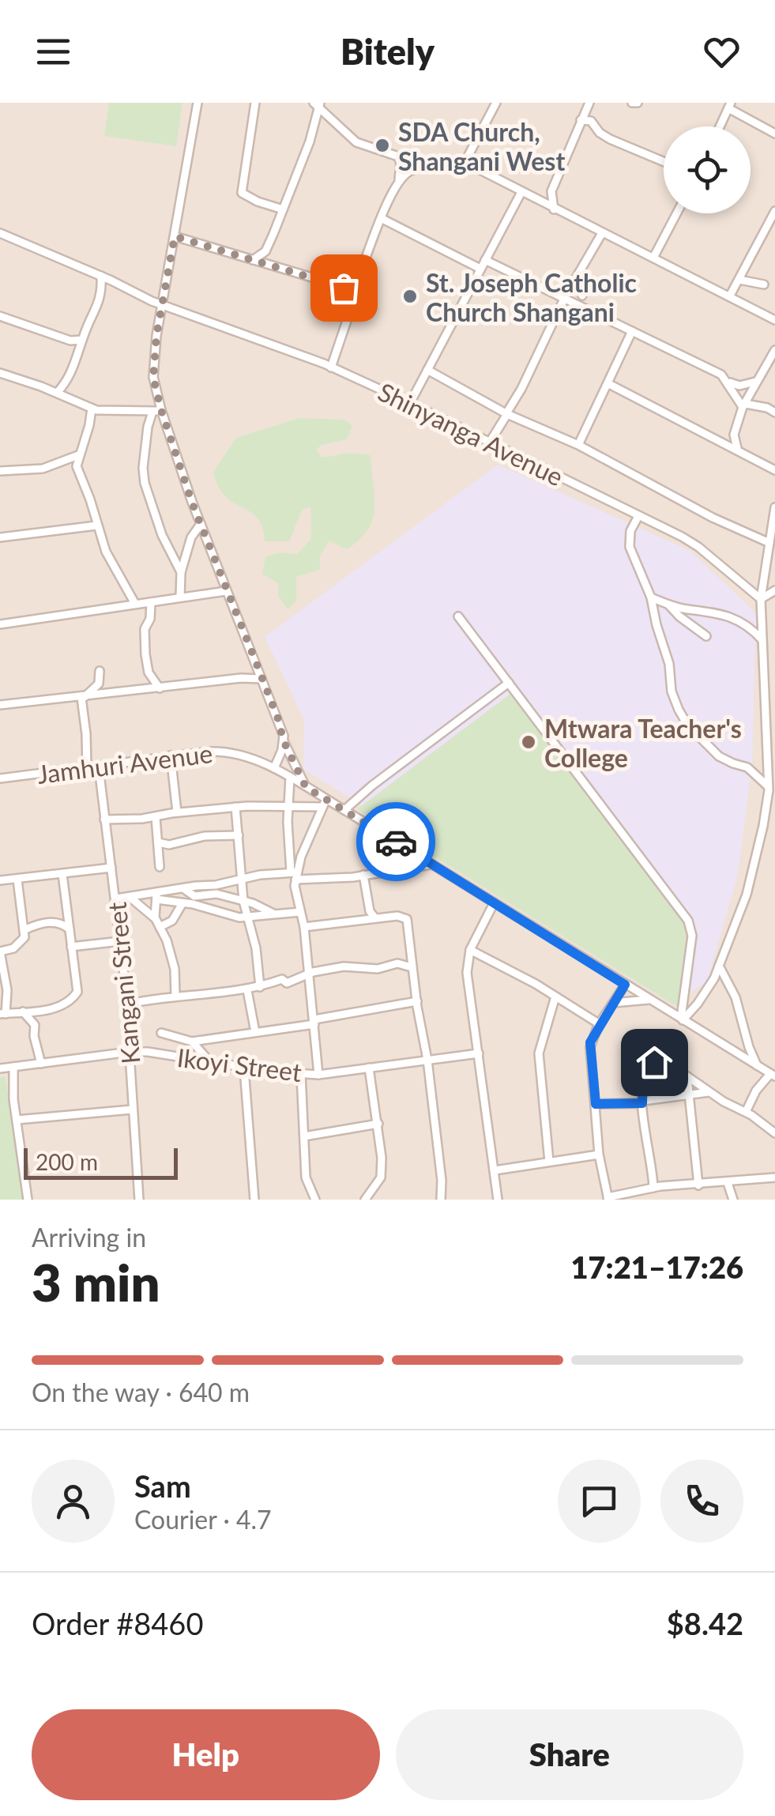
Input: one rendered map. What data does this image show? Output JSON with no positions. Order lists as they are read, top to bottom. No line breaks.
{"streets":{"street":["Shinyanga Avenue","Jamhuri Avenue","Kangani Street","Ikoyi Street"]},"crossings":[["Jamhuri Avenue","Kangani Street"],["Kangani Street","Ikoyi Street"]],"places":["SDA Church, Shangani West","St. Joseph Catholic Church Shangani","Mtwara Teacher's College"],"scale_bar":"200 m","page":{"header":"Bitely","scale":"200 m","heading":["3 min","Arriving in","17:21–17:26"],"panel":["Sam","Courier · 4.7","Order #8460","$8.42"],"bar":"On the way · 640 m","buttons":["Help","Share"]}}
